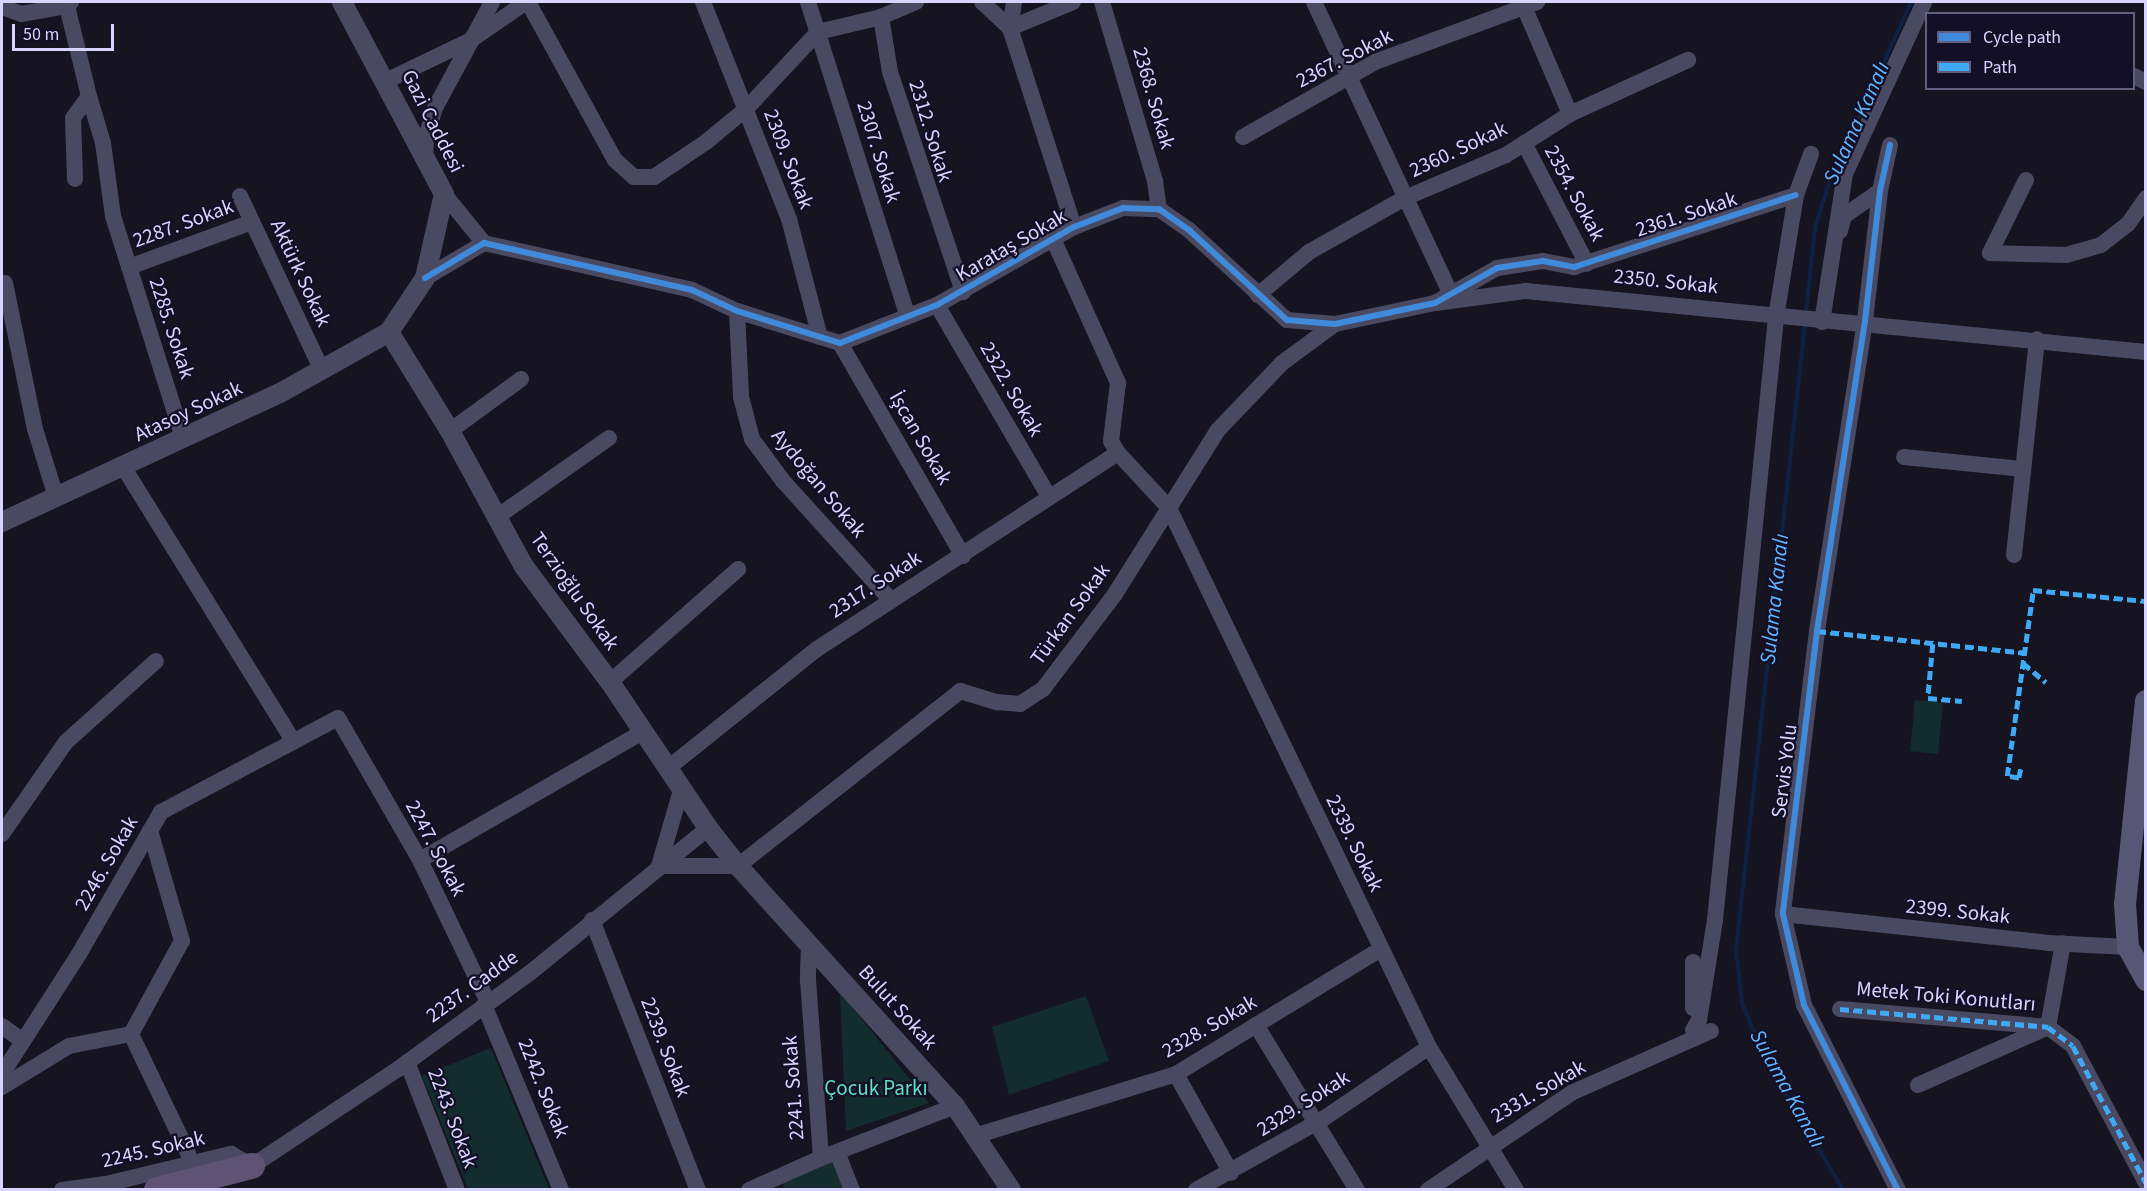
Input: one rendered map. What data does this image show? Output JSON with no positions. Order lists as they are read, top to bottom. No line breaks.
{"streets":{"street":["2367. Sokak","2368. Sokak","Gazi Caddesi","2312. Sokak","2360. Sokak","2307. Sokak","2309. Sokak","2354. Sokak","2361. Sokak","2287. Sokak","Karataş Sokak","Aktürk Sokak","2350. Sokak","2285. Sokak","2322. Sokak","Atasoy Sokak","İşcan Sokak","Aydoğan Sokak","2317. Sokak","Terzioğlu Sokak","Türkan Sokak","Servis Yolu","2339. Sokak","2247. Sokak","2246. Sokak","2399. Sokak","2237. Cadde","Metek Toki Konutları","Bulut Sokak","2328. Sokak","2239. Sokak","2242. Sokak","2241. Sokak","2331. Sokak","2329. Sokak","2243. Sokak","2245. Sokak"]},"crossings":[["2368. Sokak","Karataş Sokak"],["Gazi Caddesi","Atasoy Sokak"],["Gazi Caddesi","Terzioğlu Sokak"],["2312. Sokak","Karataş Sokak"],["2360. Sokak","2354. Sokak"],["2307. Sokak","Karataş Sokak"],["2354. Sokak","2361. Sokak"],["2287. Sokak","Aktürk Sokak"],["2287. Sokak","2285. Sokak"],["Karataş Sokak","2322. Sokak"],["Karataş Sokak","İşcan Sokak"],["Aktürk Sokak","Atasoy Sokak"],["2350. Sokak","Servis Yolu"],["2285. Sokak","Atasoy Sokak"],["2322. Sokak","2317. Sokak"],["Atasoy Sokak","Terzioğlu Sokak"],["İşcan Sokak","2317. Sokak"],["Aydoğan Sokak","2317. Sokak"],["2317. Sokak","Terzioğlu Sokak"],["Terzioğlu Sokak","Türkan Sokak"],["Terzioğlu Sokak","2237. Cadde"],["Terzioğlu Sokak","Bulut Sokak"],["Türkan Sokak","2339. Sokak"],["Türkan Sokak","Bulut Sokak"],["Servis Yolu","2399. Sokak"],["2339. Sokak","2328. Sokak"],["2339. Sokak","2331. Sokak"],["2339. Sokak","2329. Sokak"],["2247. Sokak","2246. Sokak"],["2247. Sokak","2237. Cadde"],["2247. Sokak","2242. Sokak"],["2399. Sokak","Metek Toki Konutları"],["2237. Cadde","2239. Sokak"],["2237. Cadde","2242. Sokak"],["2237. Cadde","2243. Sokak"],["2237. Cadde","2245. Sokak"],["Bulut Sokak","2328. Sokak"],["Bulut Sokak","2241. Sokak"]],"water":["Sulama Kanalı"],"parks":["Çocuk Parkı"],"legend":["Cycle path","Path"],"scale_bar":"50 m"}
